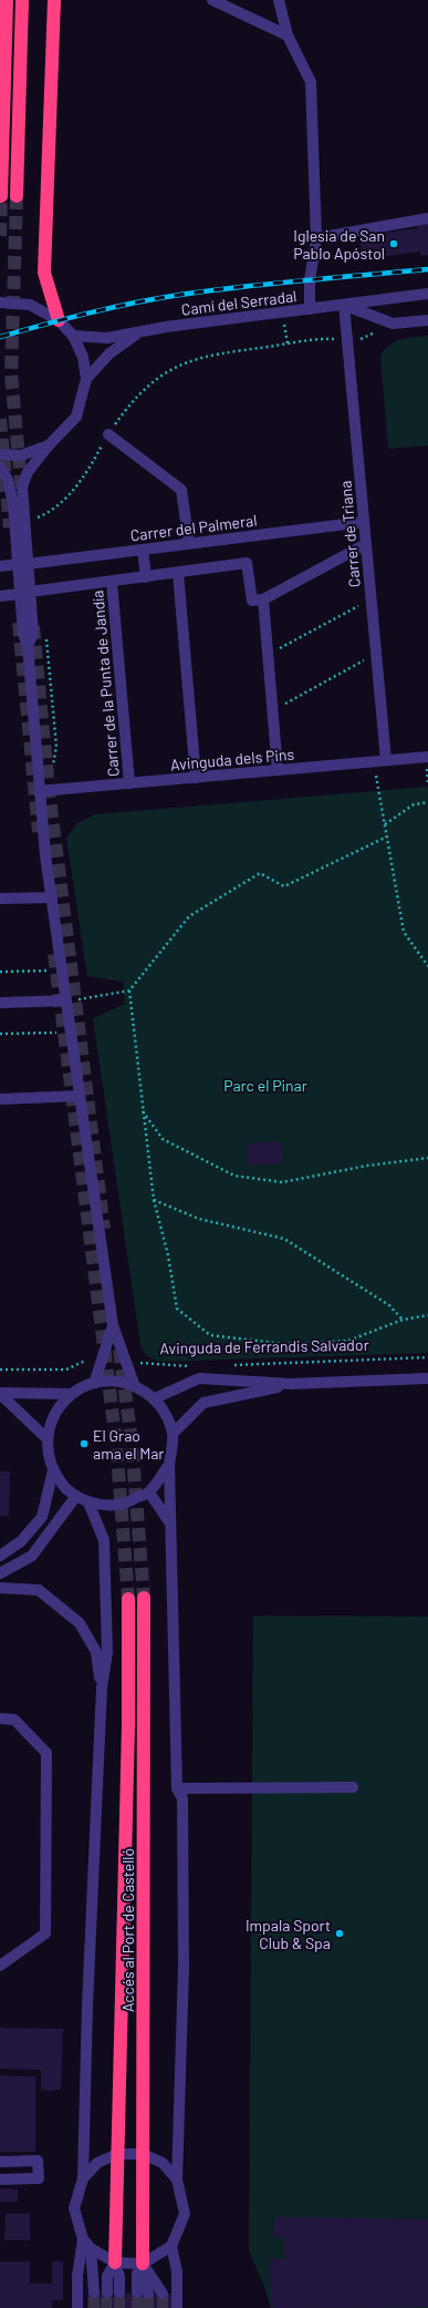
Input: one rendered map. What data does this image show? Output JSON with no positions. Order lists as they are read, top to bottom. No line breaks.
{"streets":{"highway":["Accés al Port de Castelló"],"street":["Camí del Serradal","Carrer del Palmeral","Carrer de Triana","Carrer de la Punta de Jandía","Avinguda dels Pins","Avinguda de Ferrandis Salvador"]},"crossings":[["Camí del Serradal","Carrer de Triana"],["Carrer del Palmeral","Carrer de Triana"],["Carrer de Triana","Avinguda dels Pins"],["Carrer de la Punta de Jandía","Avinguda dels Pins"]],"parks":["Parc el Pinar"],"places":["Iglesia de San Pablo Apóstol","El Grao ama el Mar","Impala Sport Club & Spa"]}
